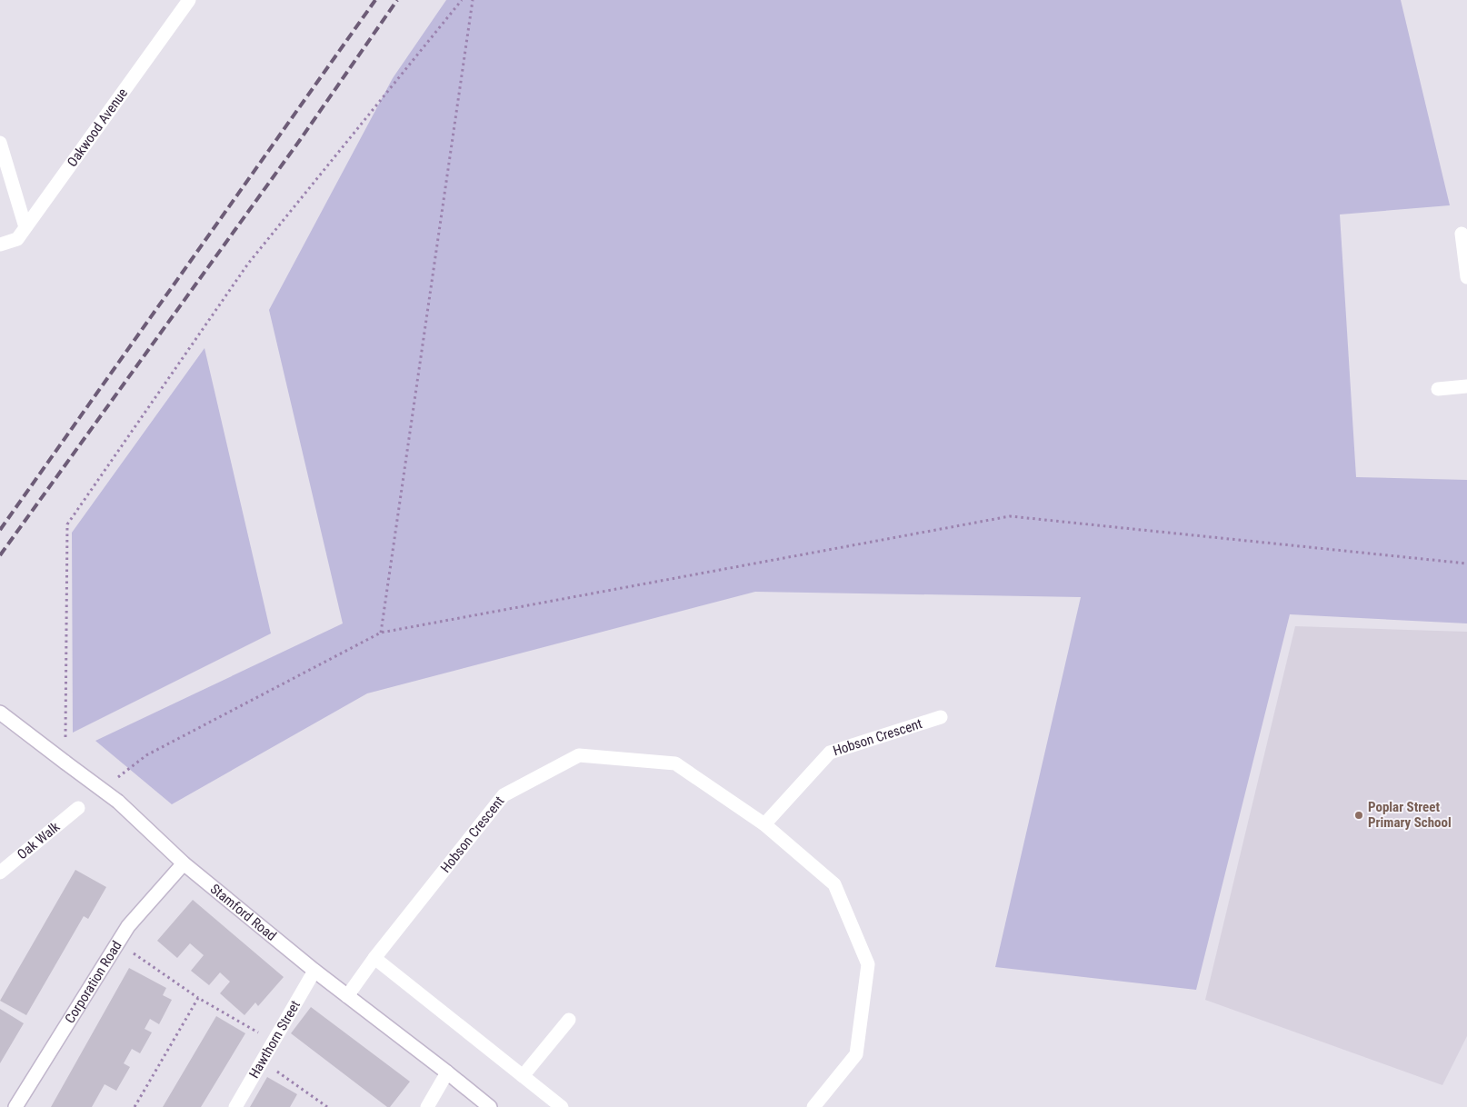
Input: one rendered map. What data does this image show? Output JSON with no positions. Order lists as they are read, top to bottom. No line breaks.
{"streets":{"street":["Oakwood Avenue","Hobson Crescent","Oak Walk","Stamford Road","Corporation Road","Hawthorn Street"]},"crossings":[["Hobson Crescent","Stamford Road"],["Stamford Road","Corporation Road"],["Stamford Road","Hawthorn Street"]],"places":["Poplar Street Primary School"]}
